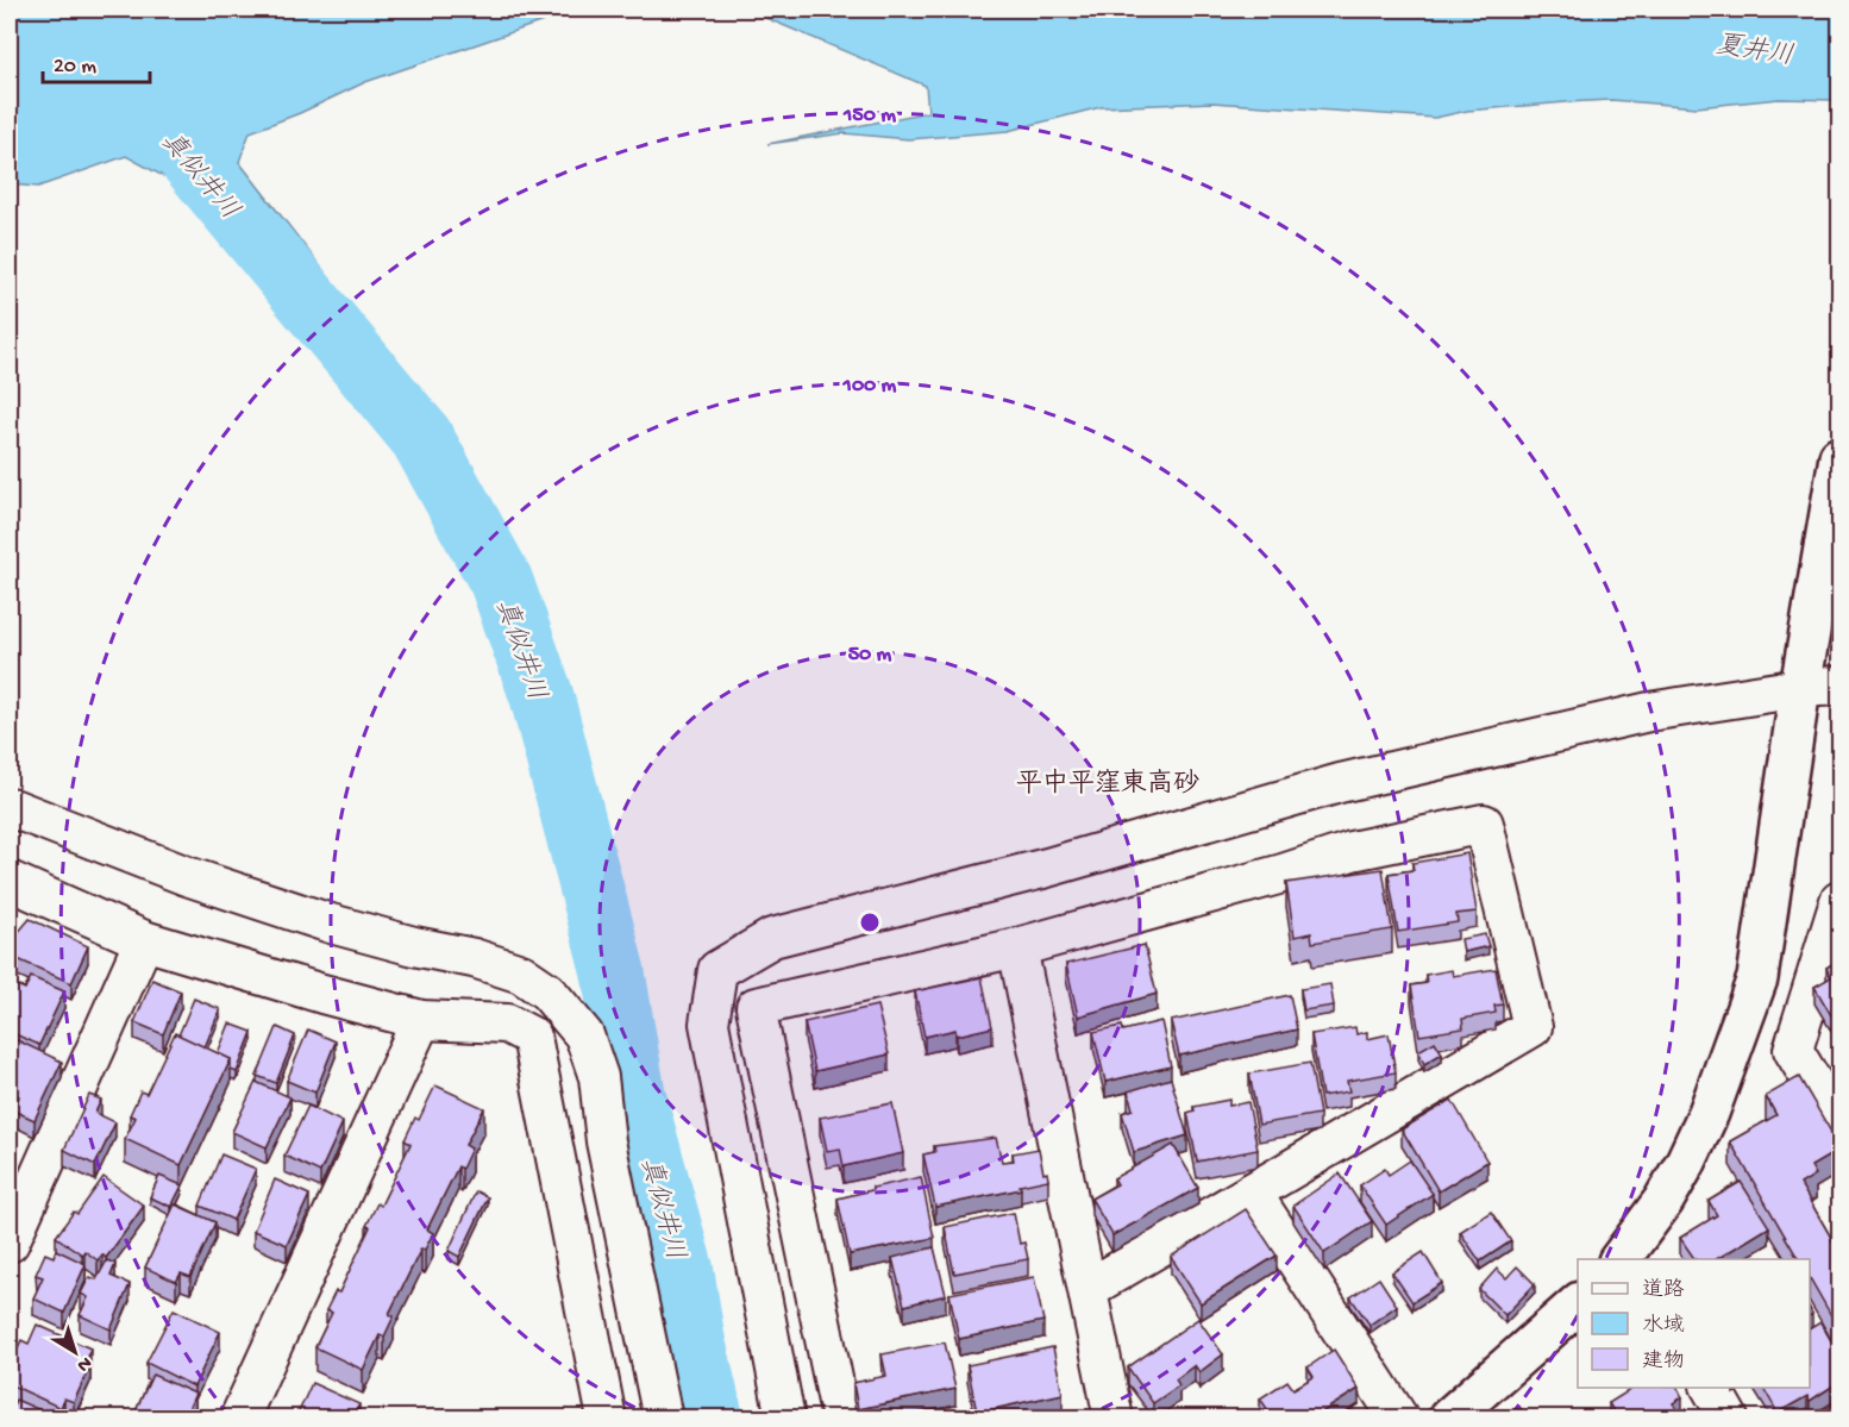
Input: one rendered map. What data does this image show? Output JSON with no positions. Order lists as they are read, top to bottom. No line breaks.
{"districts":["平中平窪東高砂"],"water":["夏井川","真似井川"],"legend":["道路","水域","建物"],"scale_bar":"20 m","north":"bottom right","rings":["150 m","100 m","50 m"]}
